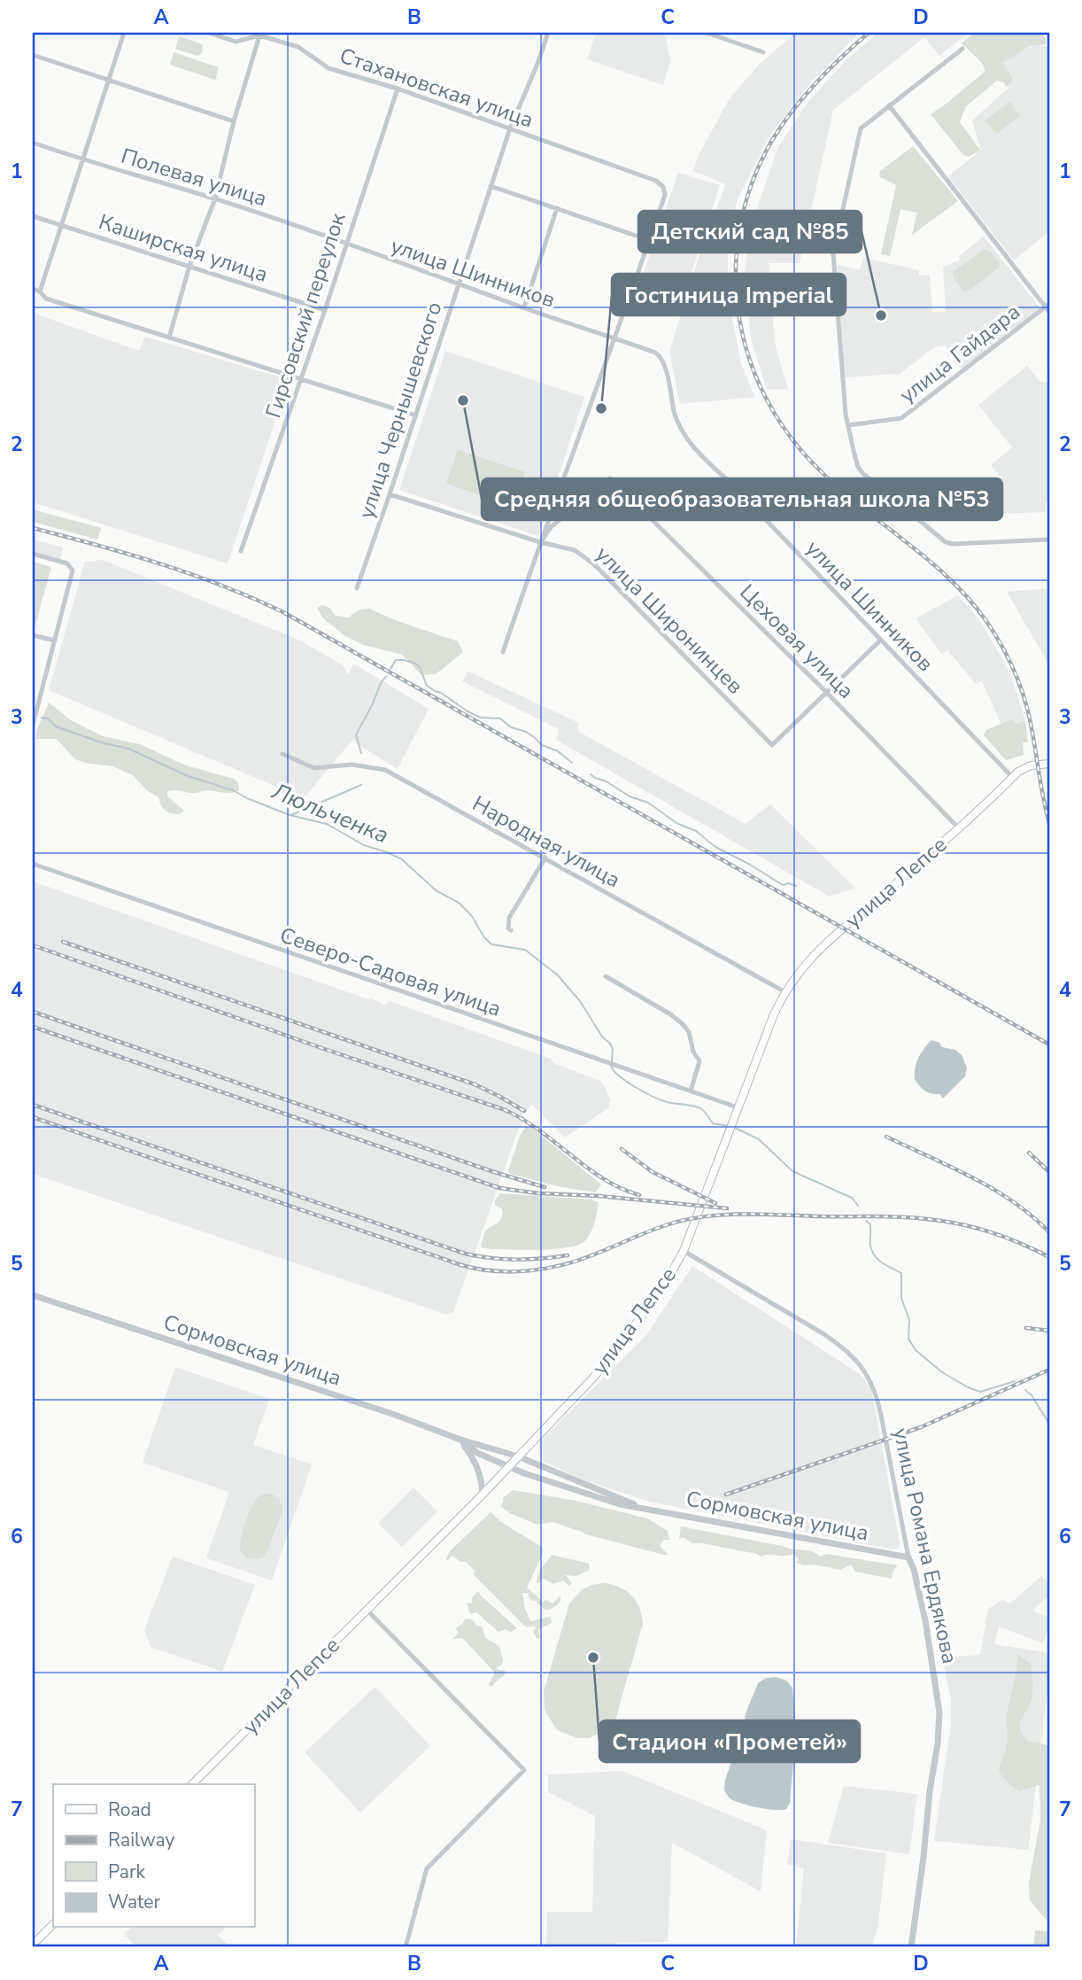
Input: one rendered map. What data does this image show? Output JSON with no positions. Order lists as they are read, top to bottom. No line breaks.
{"streets":{"main road":["улица Лепсе"],"street":["Стахановская улица","Полевая улица","Каширская улица","улица Шинников","Гирсовский переулок","улица Гайдара","улица Чернышевского","улица Широнинцев","Цеховая улица","Народная улица","Северо-Садовая улица","Сормовская улица","улица Романа Ердякова"]},"crossings":[["Стахановская улица","Гирсовский переулок"],["Стахановская улица","улица Чернышевского"],["Полевая улица","улица Шинников"],["Полевая улица","Гирсовский переулок"],["Каширская улица","Гирсовский переулок"],["улица Шинников","Гирсовский переулок"],["улица Шинников","улица Чернышевского"],["улица Шинников","улица Лепсе"],["улица Чернышевского","улица Широнинцев"],["улица Широнинцев","Цеховая улица"],["Цеховая улица","улица Лепсе"],["Народная улица","улица Лепсе"],["улица Лепсе","Северо-Садовая улица"],["улица Лепсе","Сормовская улица"],["улица Лепсе","улица Романа Ердякова"],["Сормовская улица","улица Романа Ердякова"]],"water":["Люльченка"],"places":["Детский сад №85","Средняя общеобразовательная школа №53","Гостиница Imperial","Стадион «Прометей»"],"legend":["Road","Railway","Park","Water"],"grid":{"columns":["A","B","C","D"],"rows":["1","2","3","4","5","6","7"]}}
